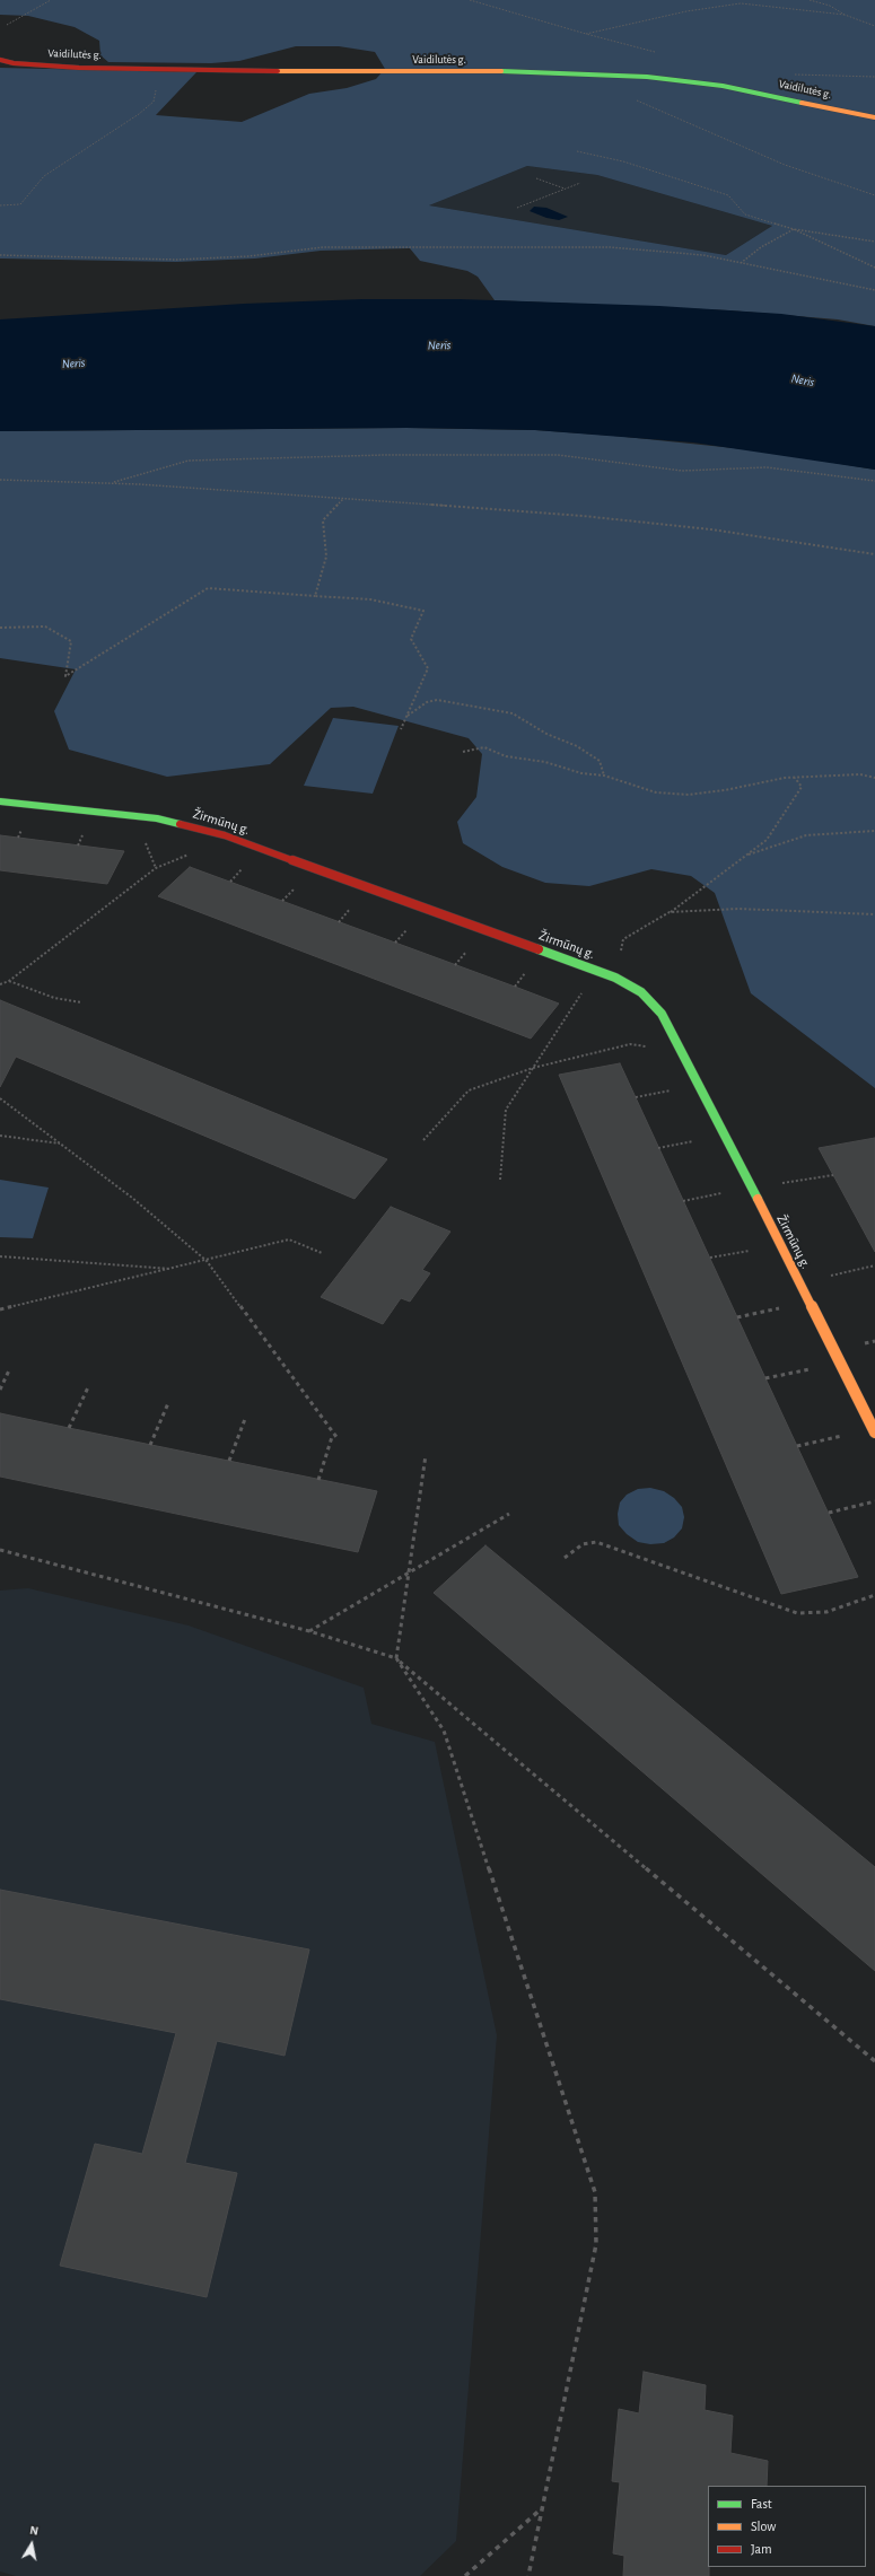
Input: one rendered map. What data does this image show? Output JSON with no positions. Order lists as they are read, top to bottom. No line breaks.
{"streets":{"street":["Vaidilutės g.","Žirmūnų g."]},"water":["Neris"],"legend":["Fast","Slow","Jam"],"north":"top"}
